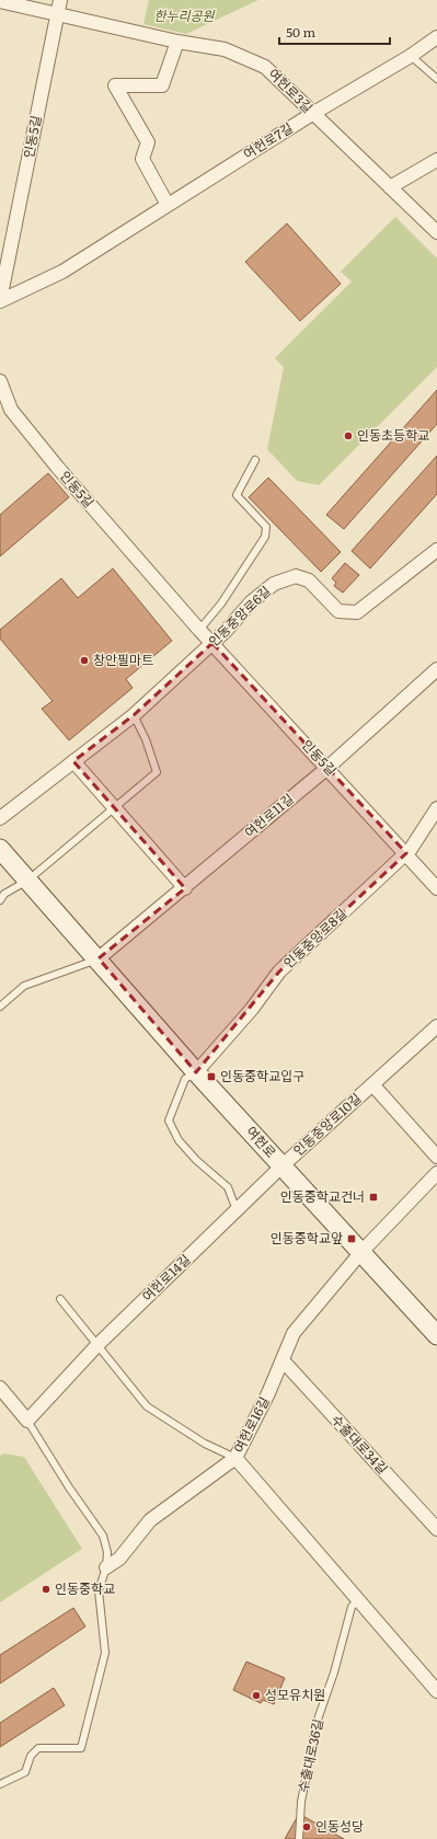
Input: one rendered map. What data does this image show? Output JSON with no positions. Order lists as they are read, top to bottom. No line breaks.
{"streets":{"street":["여헌로3길","인동5길","여헌로7길","인동중앙로6길","여헌로11길","인동중앙로8길","인동중앙로10길","여헌로","여헌로14길","여헌로16길","수출대로34길"],"lane":["수출대로36길"]},"crossings":[["여헌로3길","인동5길"],["여헌로3길","여헌로7길"],["인동5길","여헌로7길"],["인동5길","인동중앙로6길"],["인동5길","여헌로11길"],["인동5길","인동중앙로8길"],["여헌로11길","여헌로"],["인동중앙로8길","여헌로"],["인동중앙로10길","여헌로"],["인동중앙로10길","여헌로14길"],["여헌로","여헌로14길"],["여헌로","여헌로16길"],["여헌로16길","수출대로34길"]],"parks":["한누리공원"],"places":{"other":["인동초등학교","창안필마트","인동중학교","성모유치원","인동성당"],"transit":["인동중학교입구","인동중학교건너","인동중학교앞"]},"scale_bar":"50 m"}
